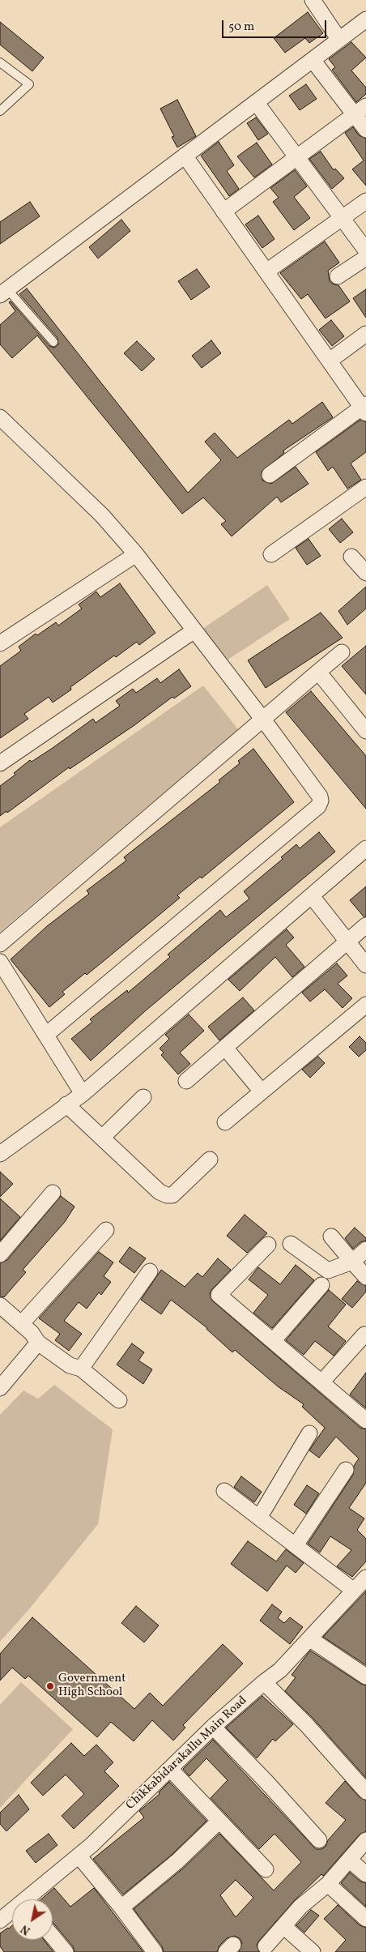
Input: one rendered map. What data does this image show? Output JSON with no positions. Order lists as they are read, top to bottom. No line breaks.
{"streets":{"street":["Chikkabidarakallu Main Road"]},"places":["Government High School"],"scale_bar":"50 m","north":"bottom left"}
